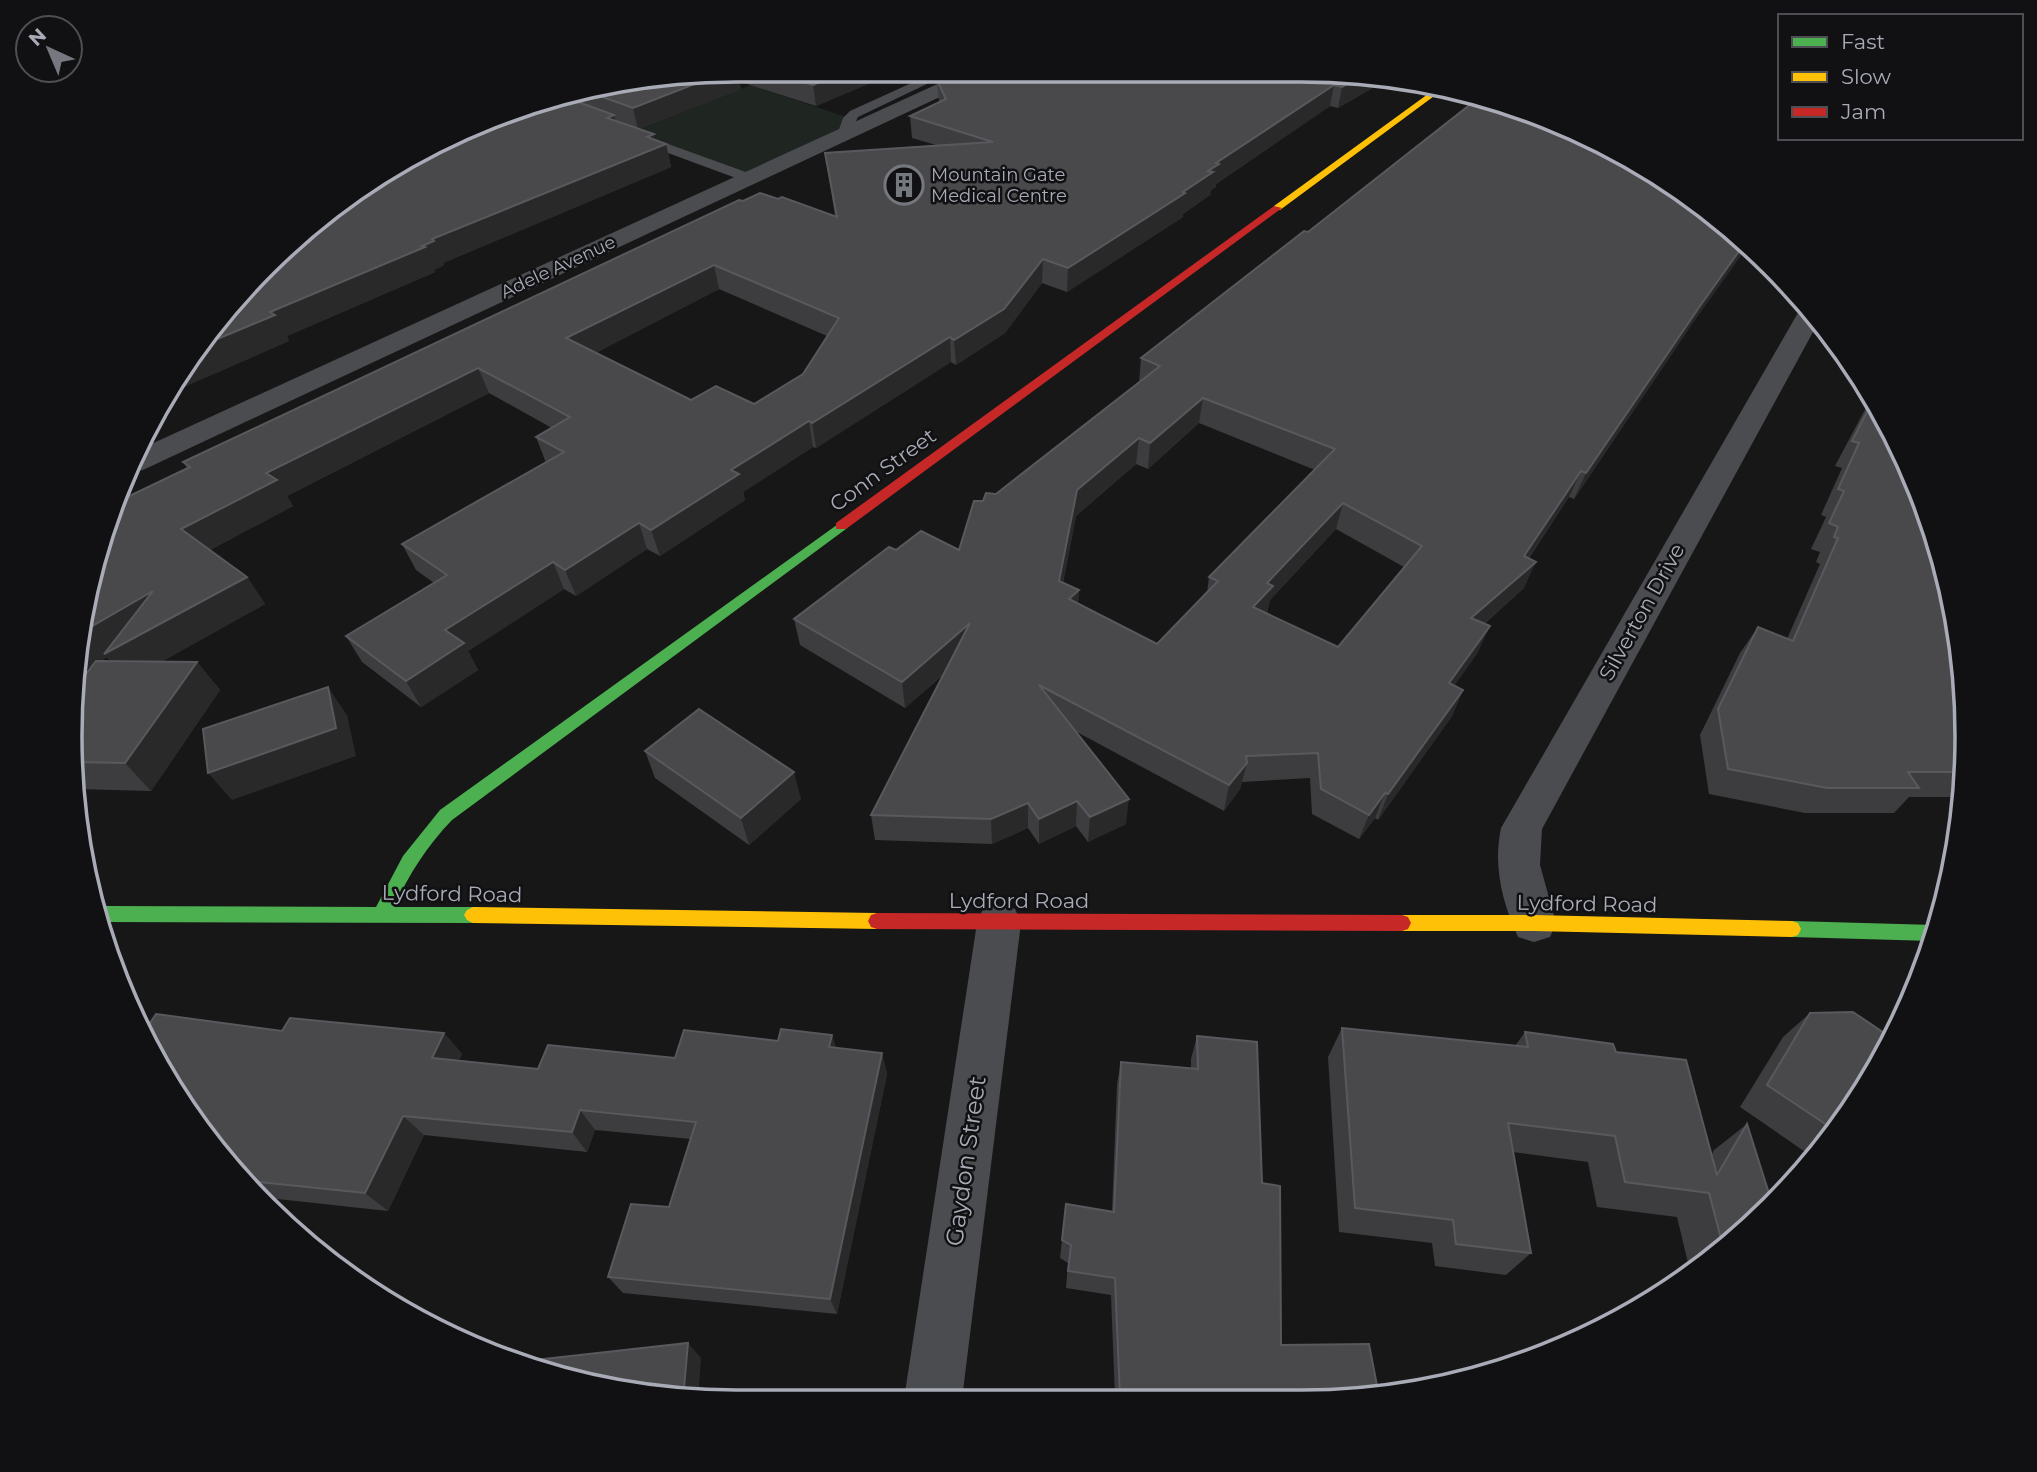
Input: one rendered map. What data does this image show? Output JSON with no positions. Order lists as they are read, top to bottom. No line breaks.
{"streets":{"street":["Adele Avenue","Conn Street","Silverton Drive","Lydford Road","Gaydon Street"]},"crossings":[["Conn Street","Lydford Road"],["Silverton Drive","Lydford Road"],["Lydford Road","Gaydon Street"]],"places":{"building":["Mountain Gate Medical Centre"]},"legend":["Fast","Slow","Jam"],"north":"top left"}
